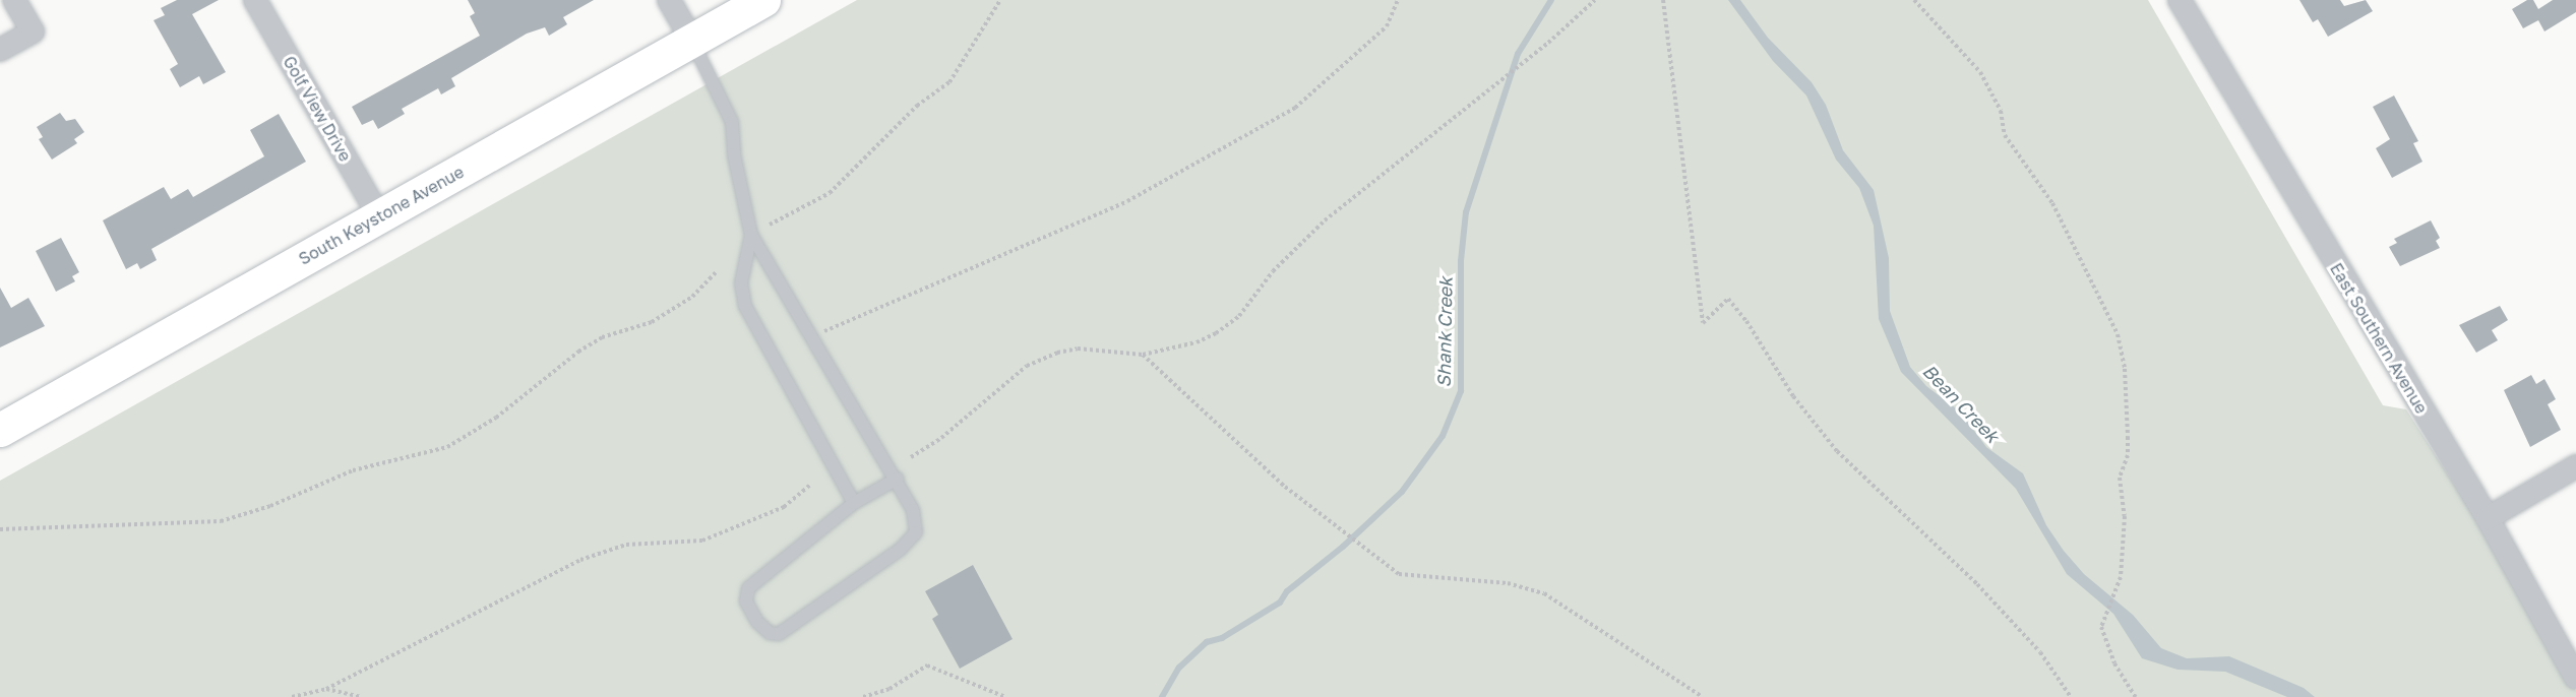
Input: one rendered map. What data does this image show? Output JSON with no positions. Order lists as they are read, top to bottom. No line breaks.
{"streets":{"main road":["South Keystone Avenue"],"street":["Golf View Drive","East Southern Avenue"]},"crossings":[["Golf View Drive","South Keystone Avenue"]],"water":["Shank Creek","Bean Creek"]}
